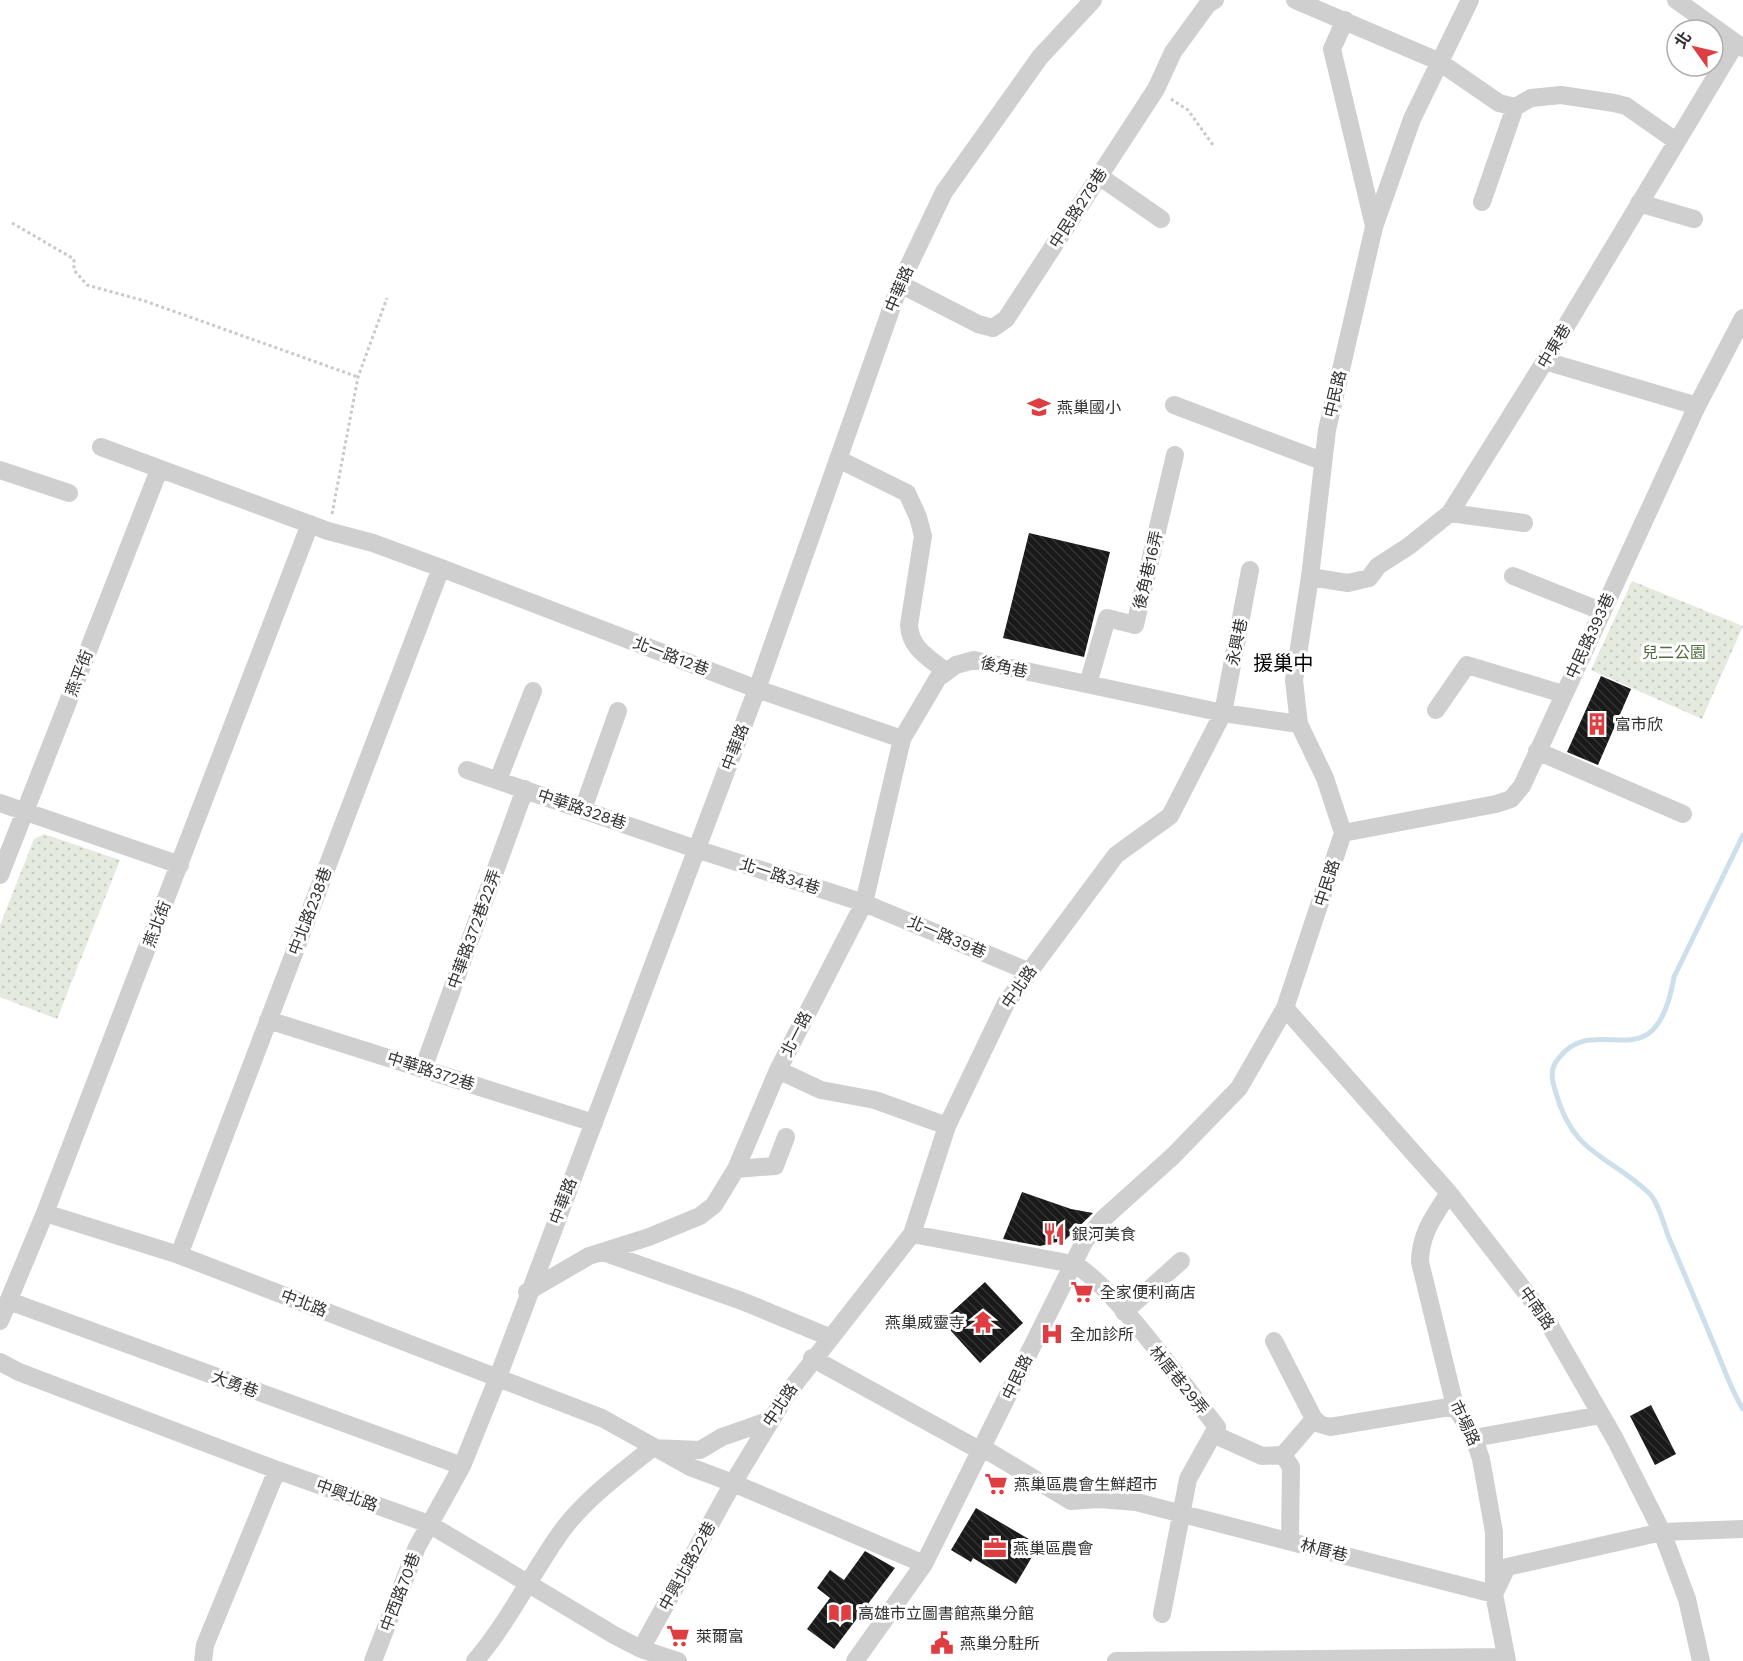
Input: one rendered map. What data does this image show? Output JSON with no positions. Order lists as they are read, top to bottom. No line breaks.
{"streets":{"street":["中民路278巷","中華路","中東巷","中民路","後角巷16弄","中民路393巷","永興巷","北一路12巷","後角巷","燕平街","中華路328巷","北一路34巷","中北路238巷","燕北街","中華路372巷22弄","北一路39巷","中北路","北一路","中華路372巷","中南路","林厝巷29弄","大勇巷","市場路","中興北路","林厝巷","中興北路22巷","中西路70巷"]},"crossings":[["中民路278巷","中華路"],["中華路","北一路12巷"],["中華路","中華路328巷"],["中華路","北一路34巷"],["中華路","中北路"],["中華路","北一路"],["中華路","中華路372巷"],["中華路","大勇巷"],["中華路","中興北路"],["中華路","中西路70巷"],["中東巷","中民路"],["中民路","中民路393巷"],["中民路","後角巷"],["中民路","中南路"],["中民路","林厝巷29弄"],["中民路","林厝巷"],["後角巷16弄","後角巷"],["永興巷","後角巷"],["永興巷","中北路"],["北一路12巷","燕平街"],["北一路12巷","中北路238巷"],["北一路12巷","燕北街"],["北一路12巷","北一路"],["後角巷","中北路"],["後角巷","北一路"],["中華路328巷","北一路34巷"],["中華路328巷","中華路372巷22弄"],["北一路34巷","北一路39巷"],["北一路34巷","北一路"],["中北路238巷","中北路"],["中北路238巷","中華路372巷"],["燕北街","中北路"],["燕北街","大勇巷"],["中華路372巷22弄","中華路372巷"],["北一路39巷","中北路"],["北一路39巷","北一路"],["中北路","林厝巷"],["中北路","中興北路22巷"],["中南路","市場路"],["市場路","林厝巷"],["中興北路","中興北路22巷"],["中興北路","中西路70巷"]],"districts":["援巢中"],"parks":["兒二公園"],"places":{"school or university":["燕巢國小"],"building":["富市欣"],"restaurant":["銀河美食"],"supermarket":["全家便利商店","燕巢區農會生鮮超市","萊爾富"],"temple":["燕巢威靈寺"],"hospital":["全加診所"],"office":["燕巢區農會"],"library":["高雄市立圖書館燕巢分館"],"public building":["燕巢分駐所"]},"north":"top left"}
